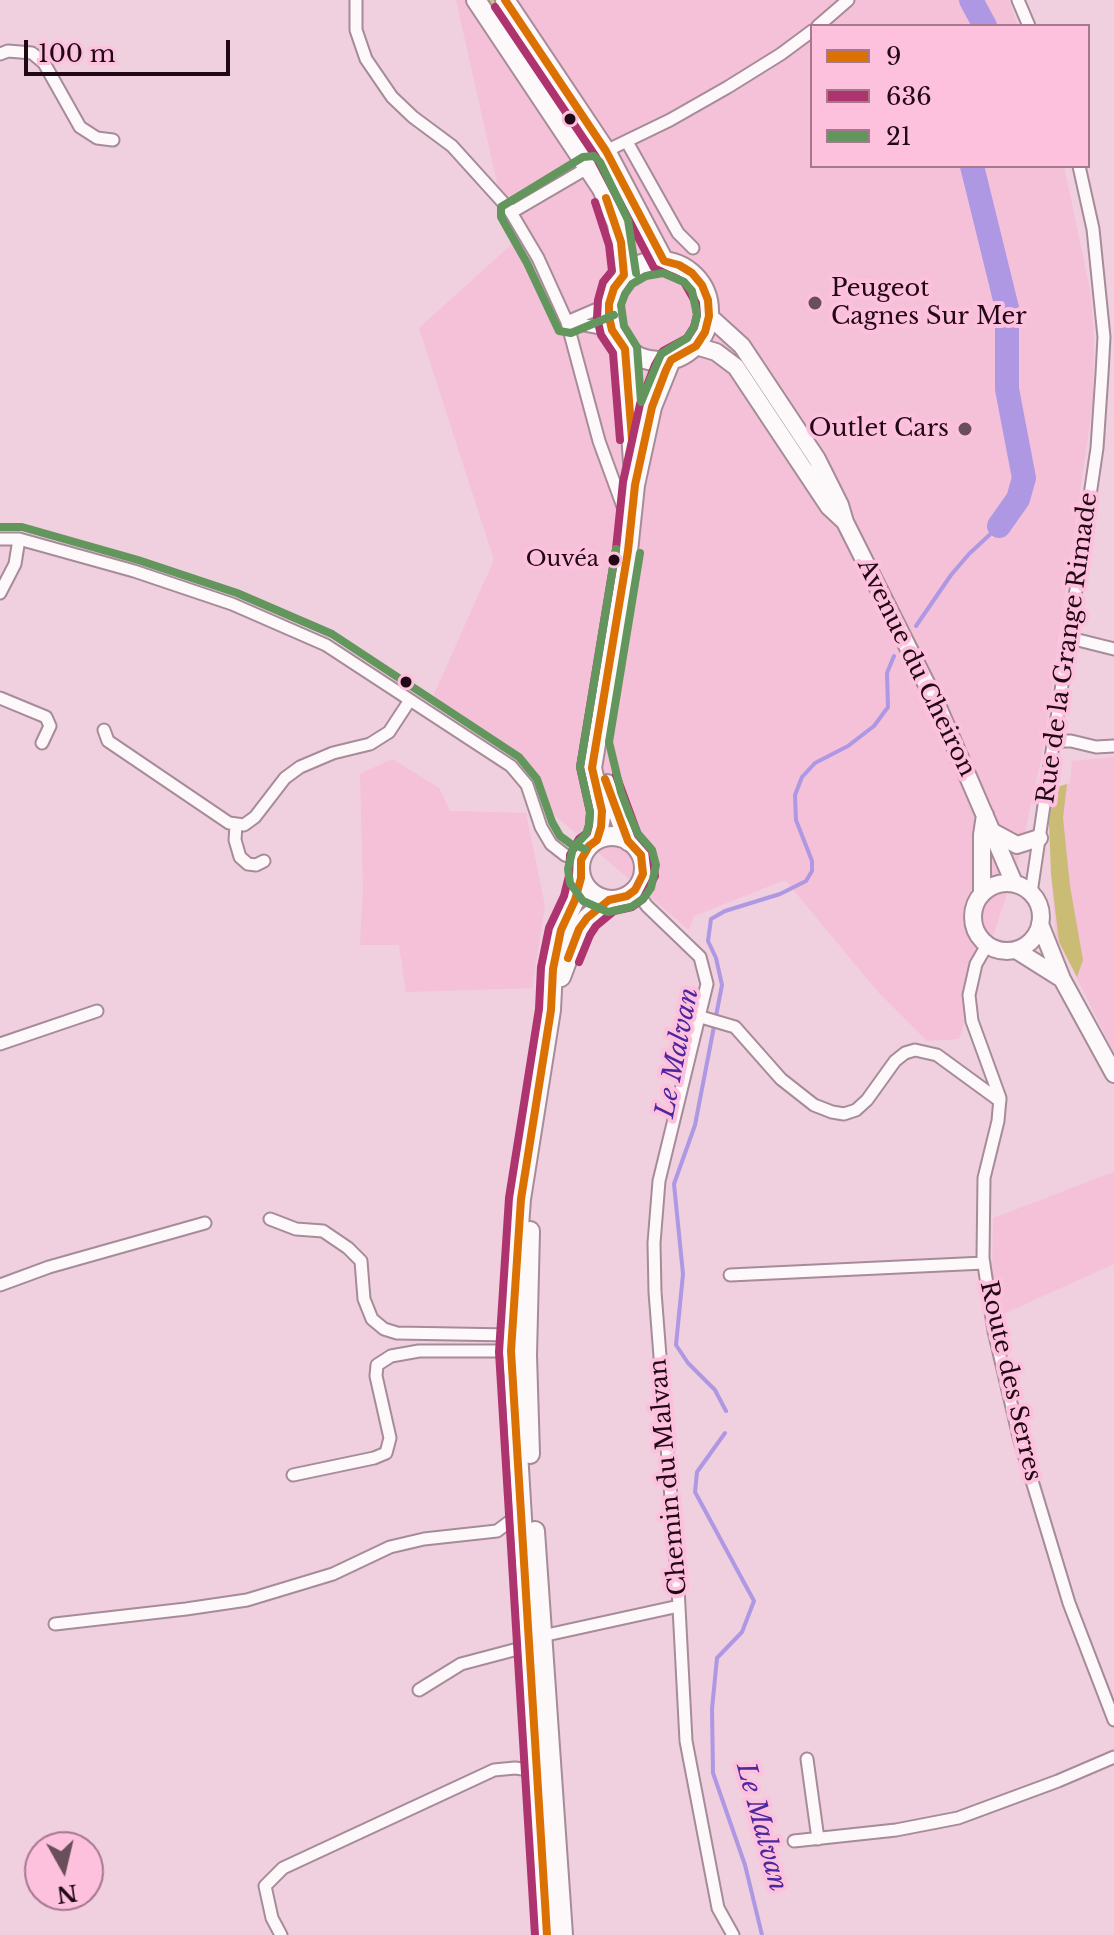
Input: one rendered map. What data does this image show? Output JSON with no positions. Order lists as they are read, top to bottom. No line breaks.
{"streets":{"main road":["Avenue du Cheiron"],"street":["Rue de la Grange Rimade","Route des Serres","Chemin du Malvan"]},"crossings":[["Rue de la Grange Rimade","Avenue du Cheiron"],["Rue de la Grange Rimade","Route des Serres"],["Avenue du Cheiron","Route des Serres"]],"water":["Le Malvan"],"places":["Peugeot Cagnes Sur Mer","Outlet Cars","Ouvéa"],"lines":["transit line 9","transit line 636","transit line 21"],"legend":["9","636","21"],"scale_bar":"100 m","north":"bottom"}
